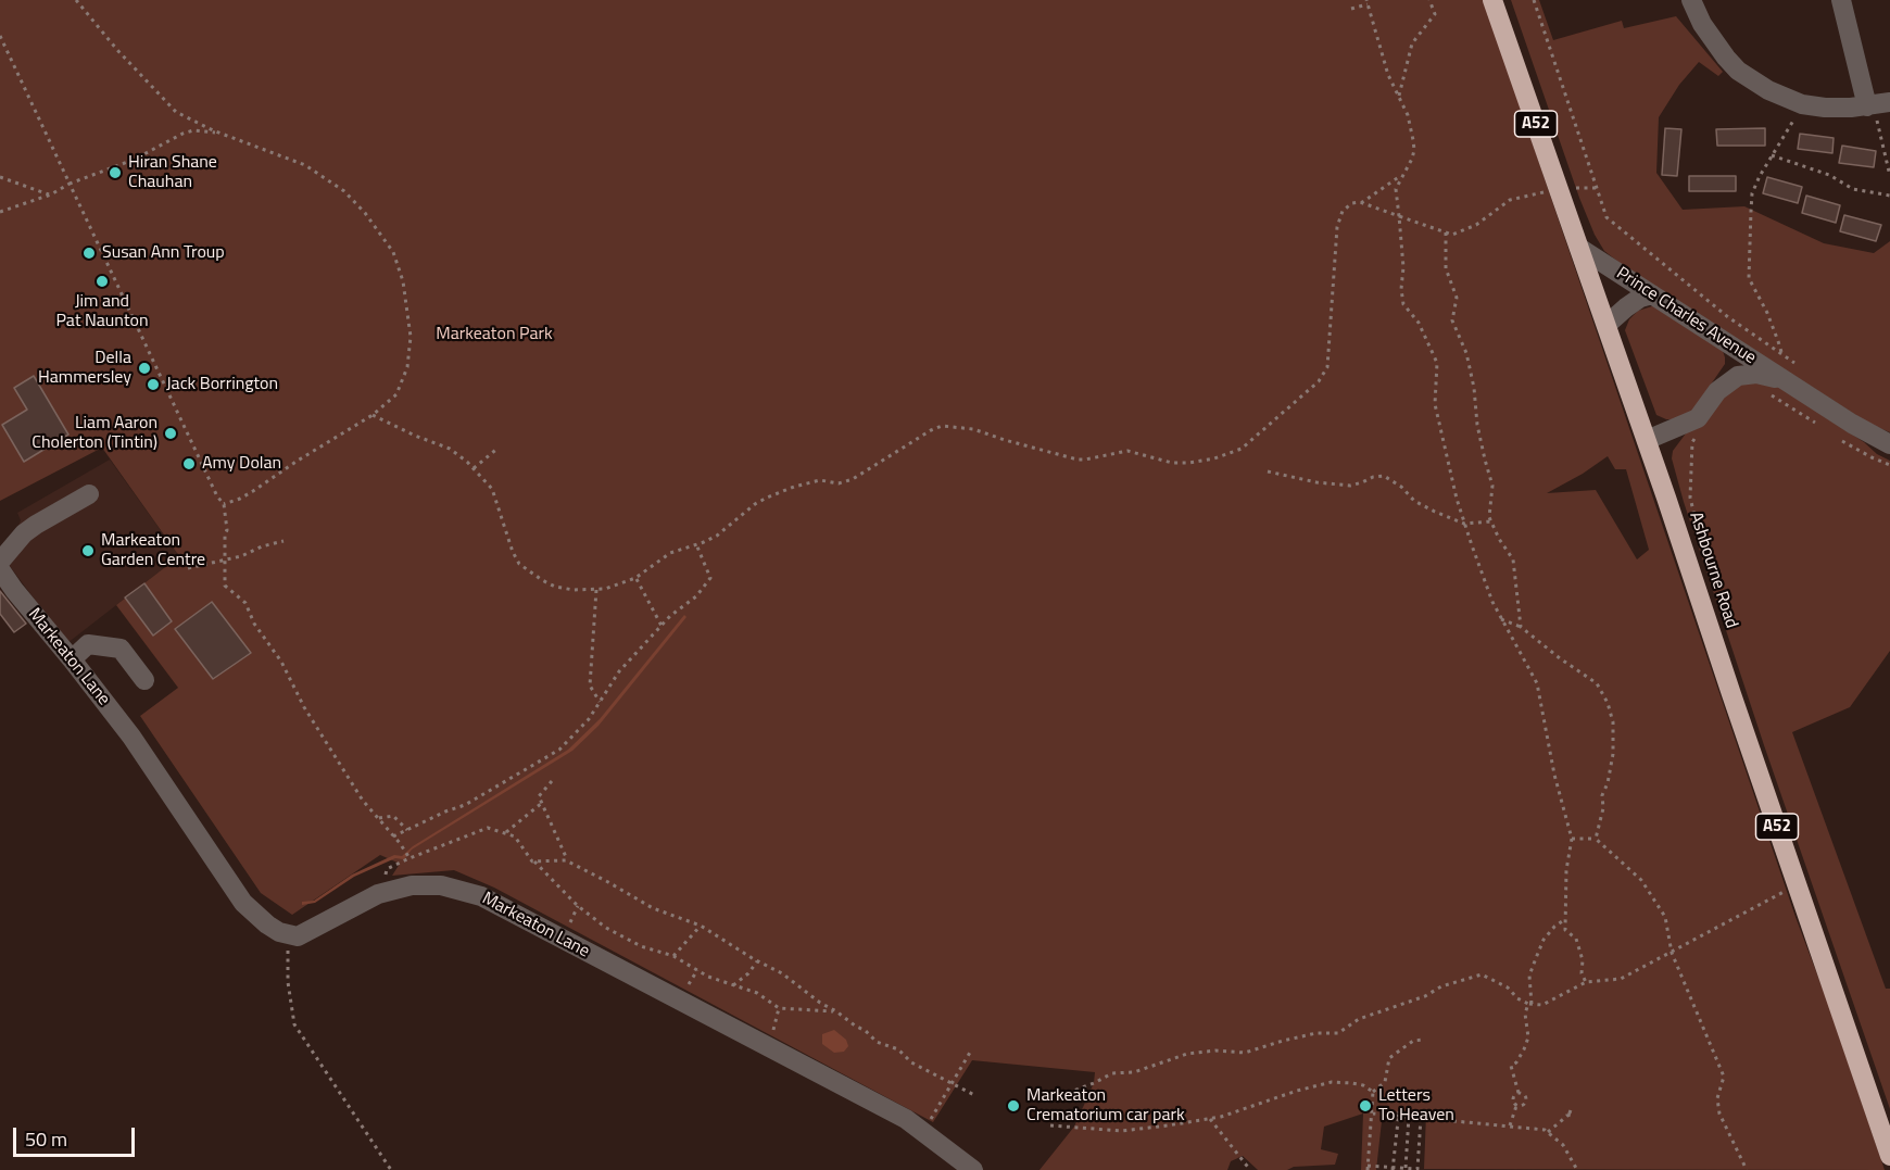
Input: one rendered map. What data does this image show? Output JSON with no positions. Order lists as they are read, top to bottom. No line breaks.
{"streets":{"highway":["A52","Ashbourne Road"],"street":["Prince Charles Avenue","Markeaton Lane"]},"crossings":[["Prince Charles Avenue","Ashbourne Road"]],"parks":["Markeaton Park"],"places":["Hiran Shane Chauhan","Susan Ann Troup","Jim and Pat Naunton","Della Hammersley","Jack Borrington","Liam Aaron Cholerton (Tintin)","Amy Dolan","Markeaton Garden Centre","Markeaton Crematorium car park","Letters To Heaven"],"scale_bar":"50 m"}
